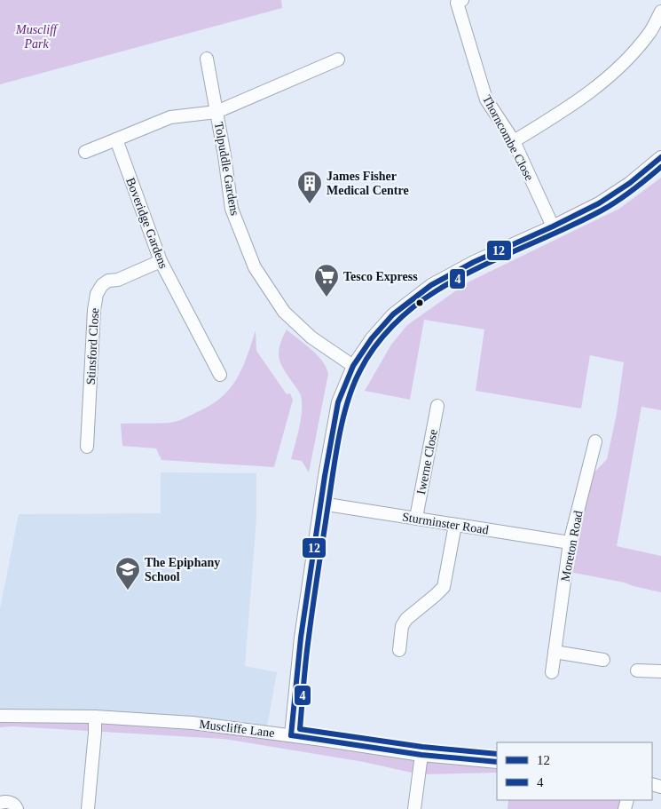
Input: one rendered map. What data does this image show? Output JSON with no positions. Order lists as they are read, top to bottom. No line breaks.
{"streets":{"street":["Thorncombe Close","Tolpuddle Gardens","Boveridge Gardens","Stinsford Close","Iwerne Close","Sturminster Road","Moreton Road","Muscliffe Lane"]},"crossings":[["Boveridge Gardens","Stinsford Close"],["Iwerne Close","Sturminster Road"],["Sturminster Road","Moreton Road"]],"parks":["Muscliff Park"],"places":{"building":["James Fisher Medical Centre"],"supermarket":["Tesco Express"],"school or university":["The Epiphany School"]},"lines":["transit line 12","transit line 4"],"legend":["12","4"]}
